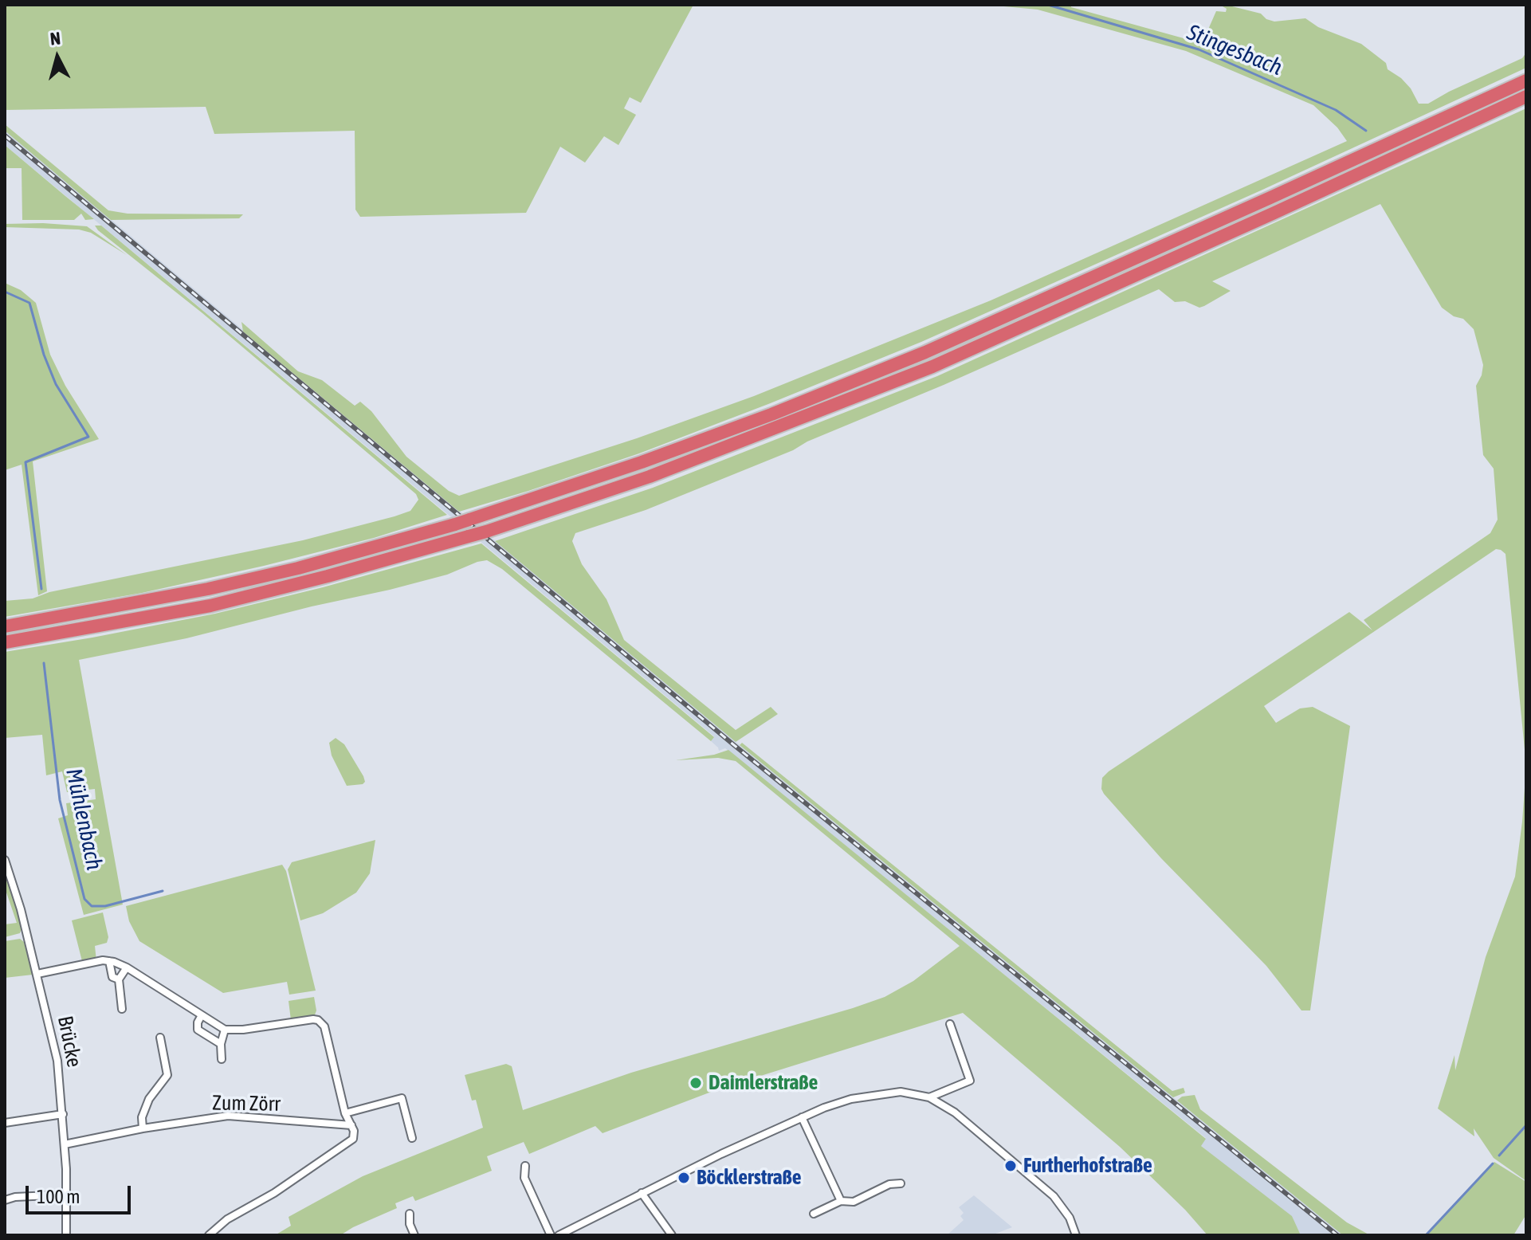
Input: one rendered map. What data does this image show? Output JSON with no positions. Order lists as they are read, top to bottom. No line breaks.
{"streets":{"street":["Brücke","Zum Zörr"]},"crossings":[["Brücke","Zum Zörr"]],"water":["Stingesbach","Mühlenbach"],"places":["Daimlerstraße","Furtherhofstraße","Böcklerstraße"],"scale_bar":"100 m","north":"top"}
